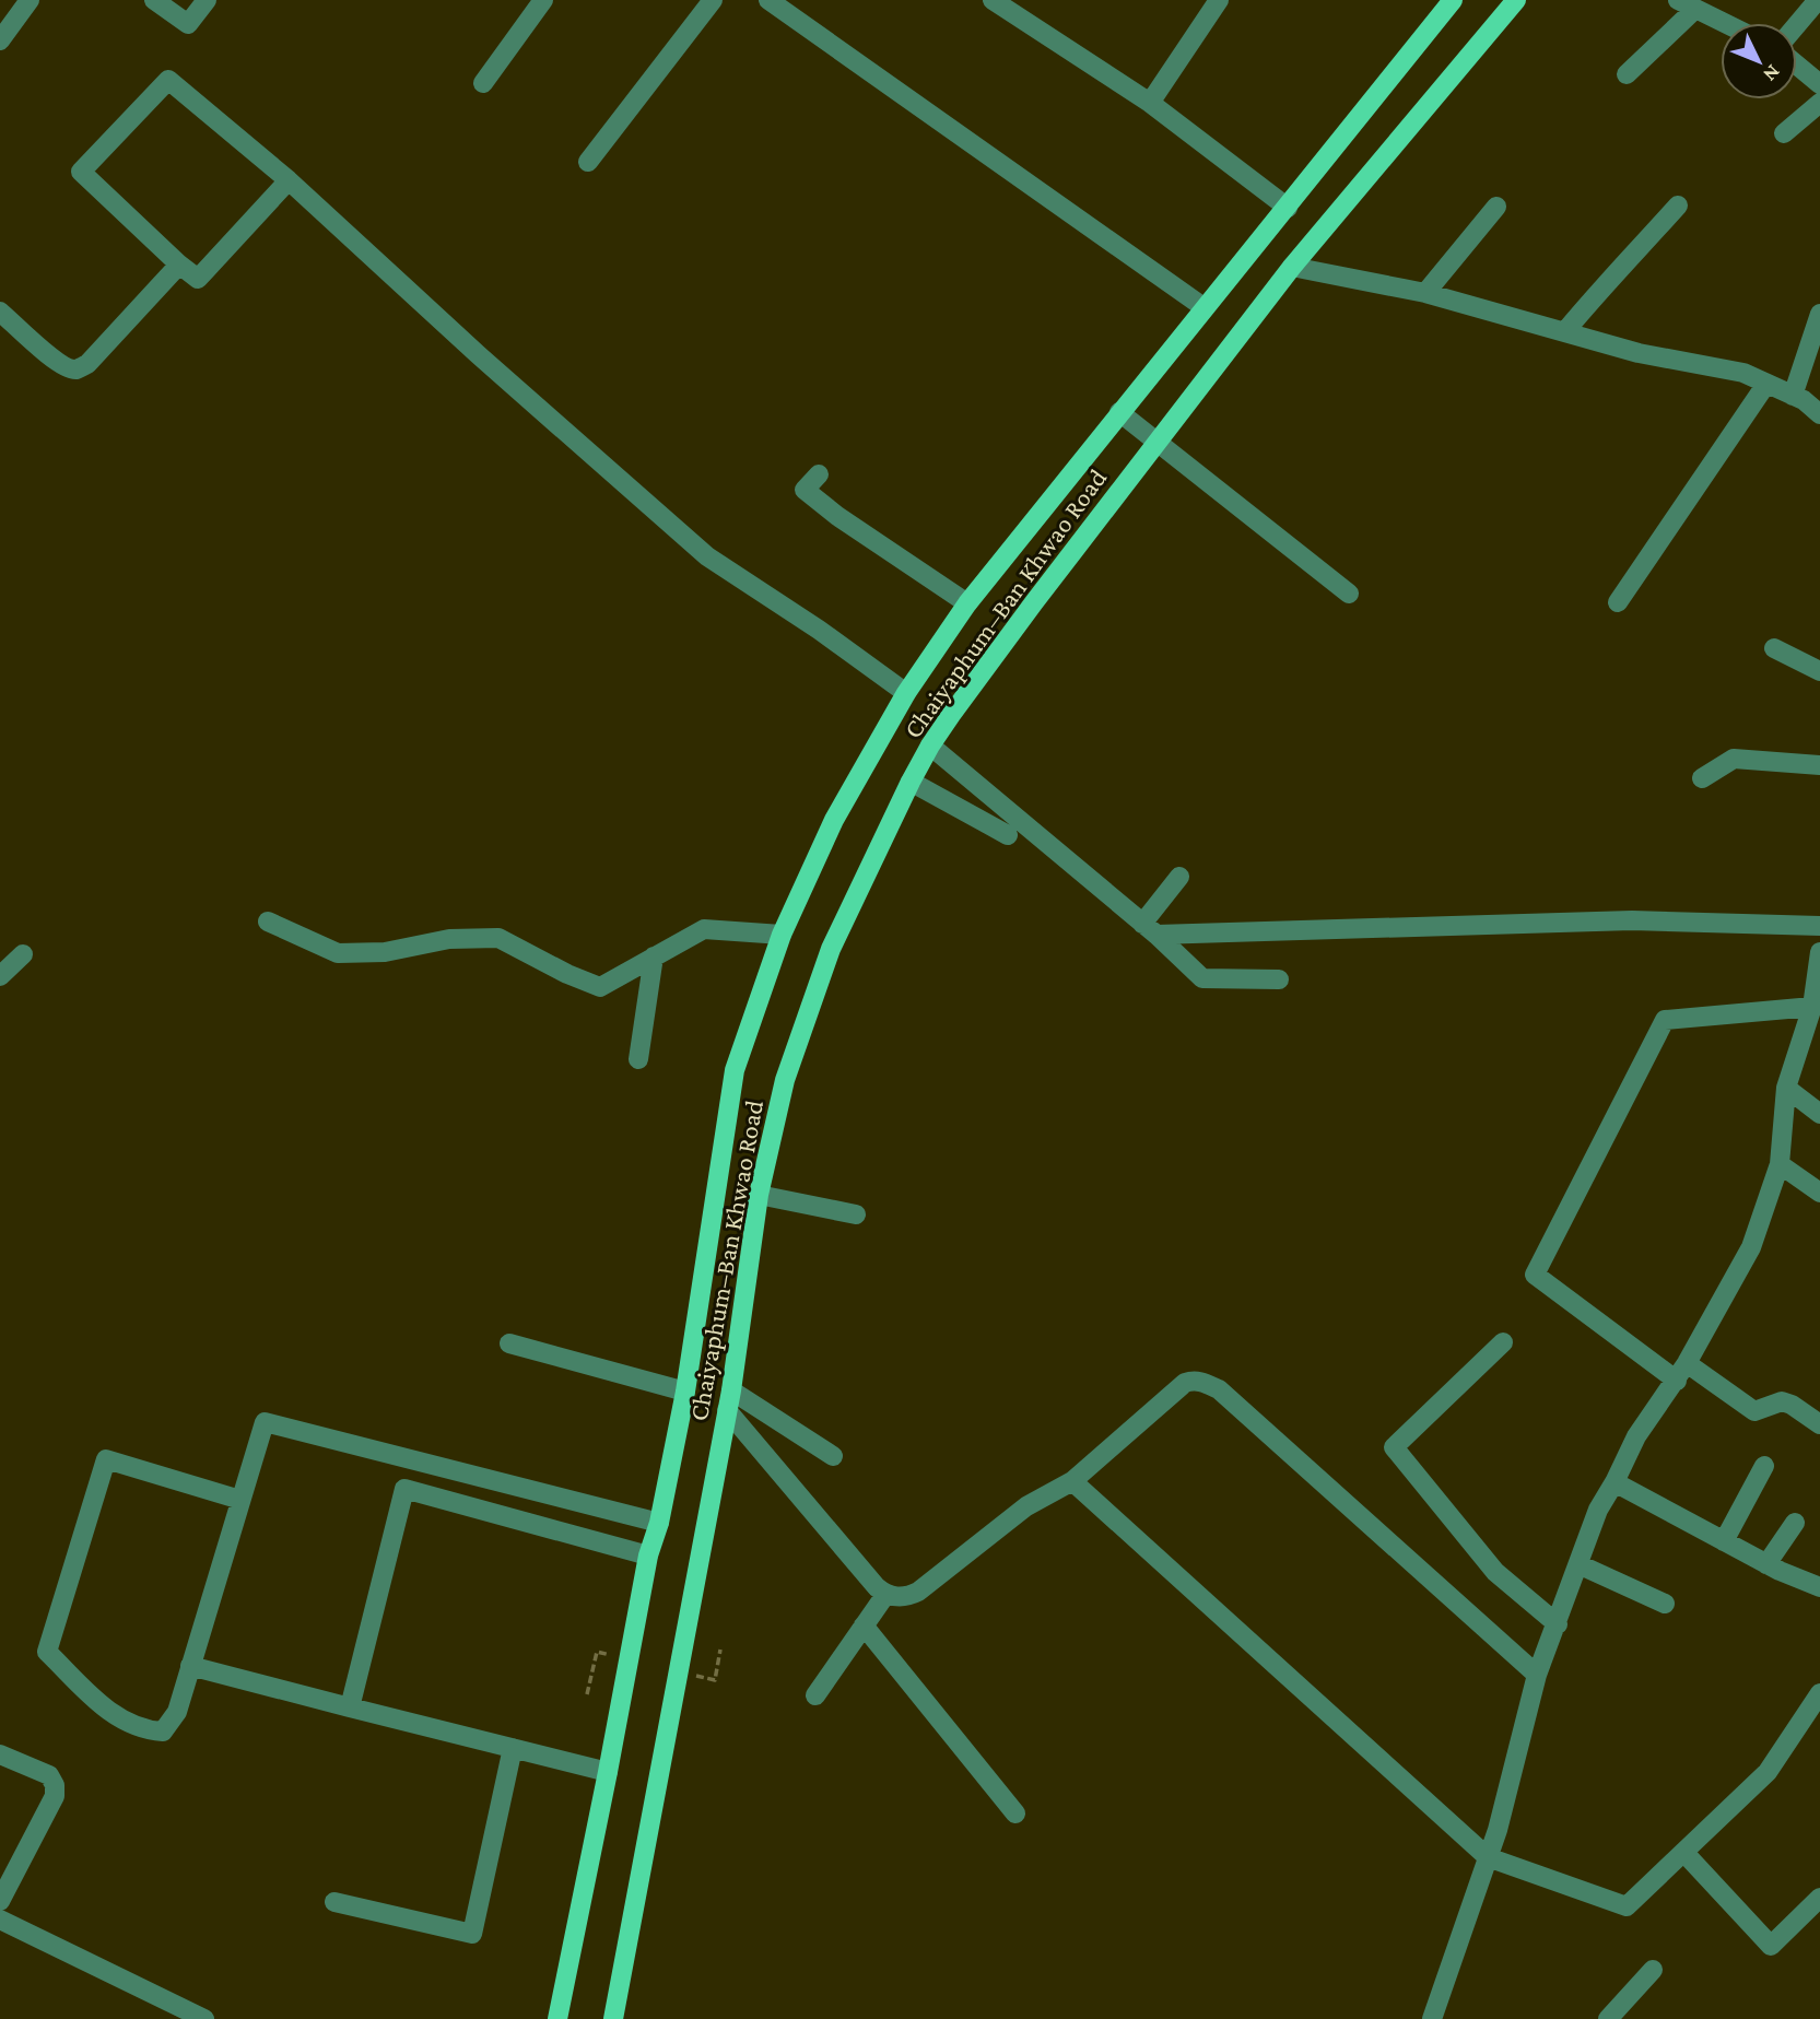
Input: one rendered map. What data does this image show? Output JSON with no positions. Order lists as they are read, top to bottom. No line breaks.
{"streets":{"main road":["Chaiyaphum–Ban Khwao Road"]},"north":"bottom right"}
